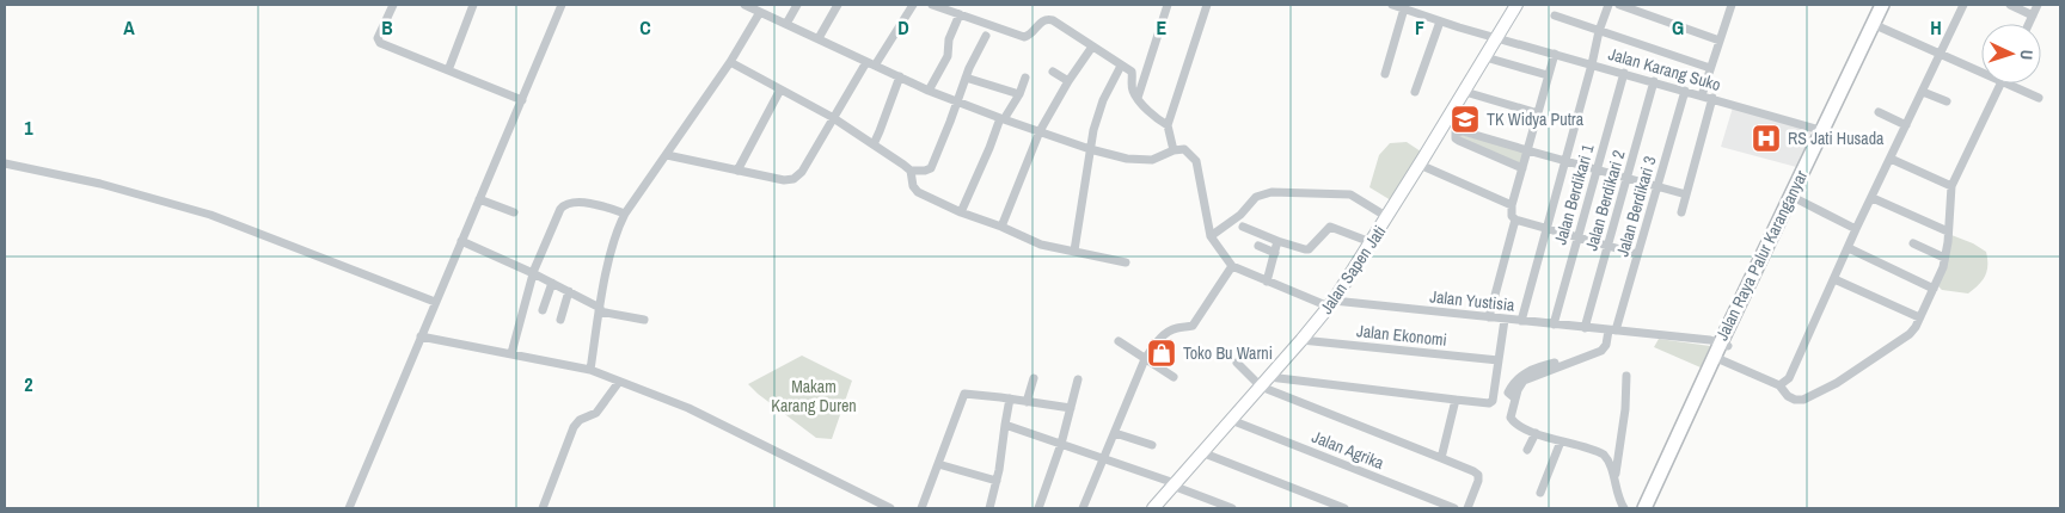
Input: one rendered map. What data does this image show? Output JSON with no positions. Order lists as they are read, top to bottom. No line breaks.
{"streets":{"main road":["Jalan Raya Palur Karanganyar"],"street":["Jalan Karang Suko","Jalan Berdikari 1","Jalan Berdikari 2","Jalan Berdikari 3","Jalan Sapen Jati","Jalan Yustisia","Jalan Ekonomi","Jalan Agrika"]},"crossings":[["Jalan Karang Suko","Jalan Berdikari 1"],["Jalan Karang Suko","Jalan Berdikari 2"],["Jalan Karang Suko","Jalan Berdikari 3"],["Jalan Karang Suko","Jalan Raya Palur Karanganyar"],["Jalan Karang Suko","Jalan Sapen Jati"],["Jalan Berdikari 1","Jalan Yustisia"],["Jalan Berdikari 2","Jalan Yustisia"],["Jalan Berdikari 3","Jalan Yustisia"],["Jalan Raya Palur Karanganyar","Jalan Yustisia"],["Jalan Sapen Jati","Jalan Yustisia"],["Jalan Sapen Jati","Jalan Ekonomi"],["Jalan Sapen Jati","Jalan Agrika"]],"parks":["Makam Karang Duren"],"places":{"school or university":["TK Widya Putra"],"hospital":["RS Jati Husada"],"shop":["Toko Bu Warni"]},"north":"right","grid":{"columns":["A","B","C","D","E","F","G","H"],"rows":["1","2"]}}
